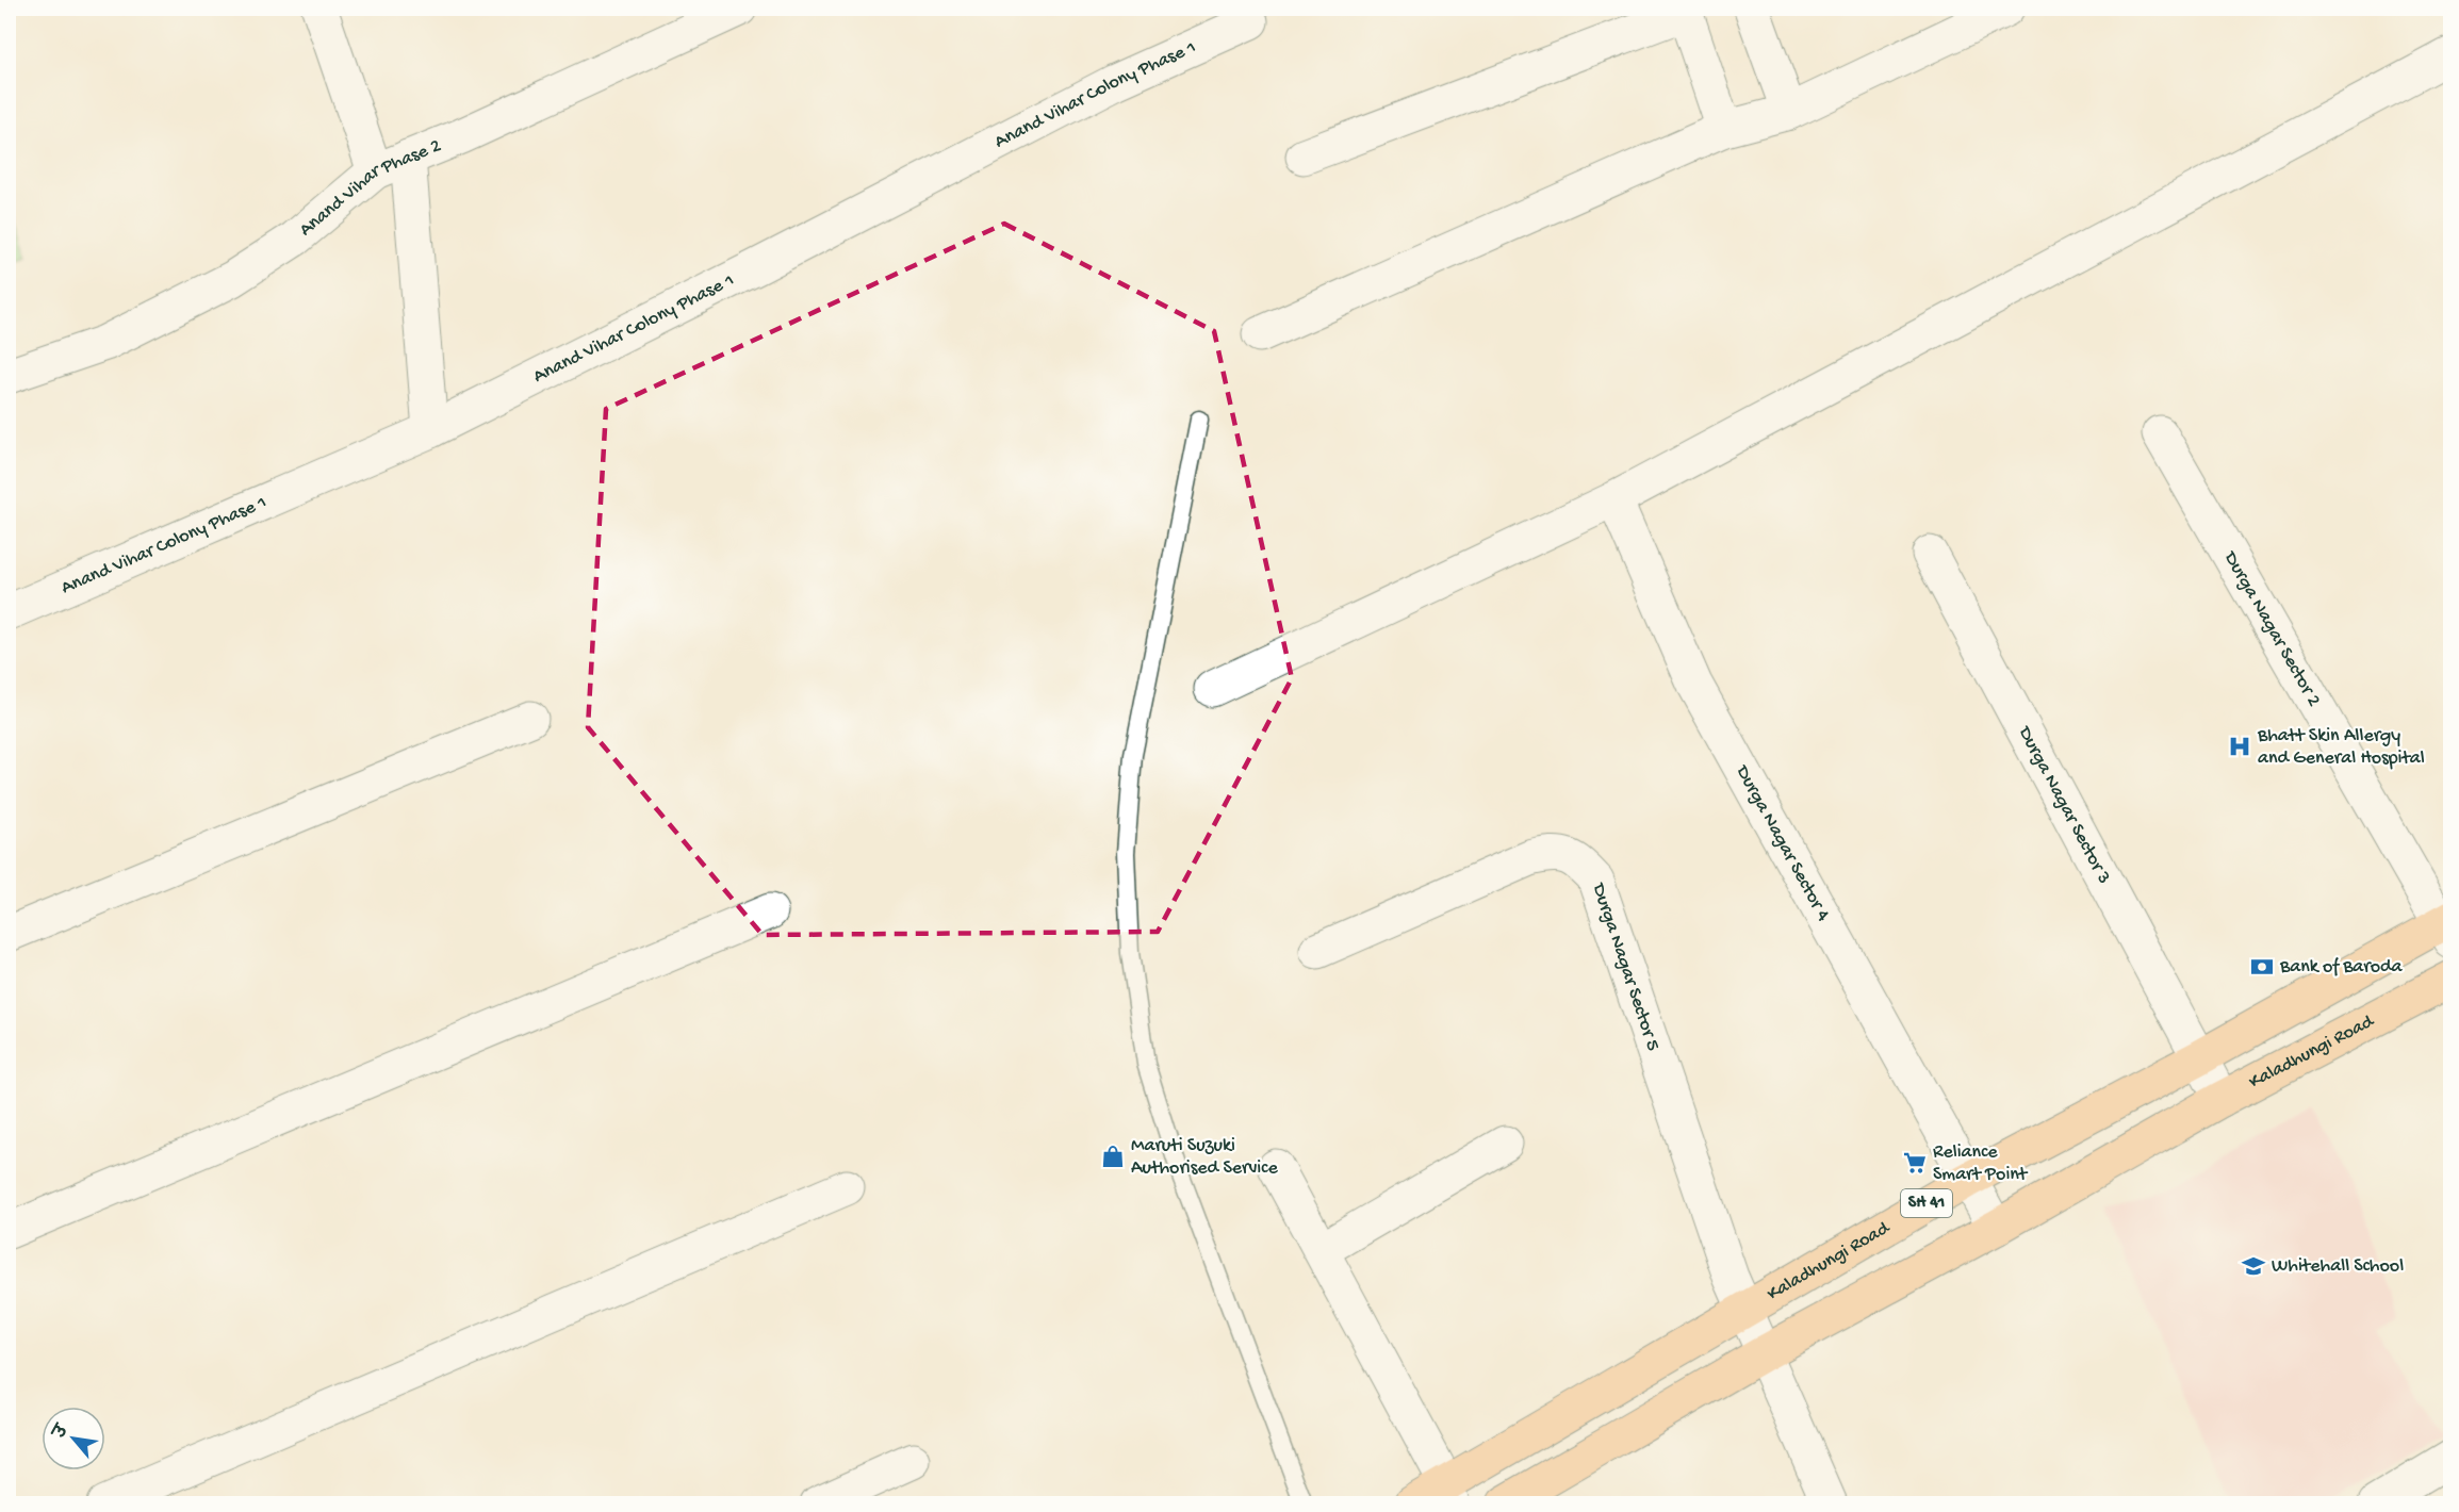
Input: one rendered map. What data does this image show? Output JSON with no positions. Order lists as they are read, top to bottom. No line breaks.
{"streets":{"main road":["Kaladhungi Road","SH 41"],"street":["Anand Vihar Colony Phase 1","Anand Vihar Phase 2","Durga Nagar Sector 2","Durga Nagar Sector 3","Durga Nagar Sector 4","Durga Nagar Sector 5"]},"crossings":[["Durga Nagar Sector 2","Kaladhungi Road"],["Durga Nagar Sector 3","Kaladhungi Road"],["Durga Nagar Sector 4","Kaladhungi Road"],["Durga Nagar Sector 5","Kaladhungi Road"]],"places":{"hospital":["Bhatt Skin Allergy and General Hospital"],"bank":["Bank of Baroda"],"shop":["Maruti Suzuki Authorised Service"],"supermarket":["Reliance Smart Point"],"school or university":["Whitehall School"]},"north":"top left"}
